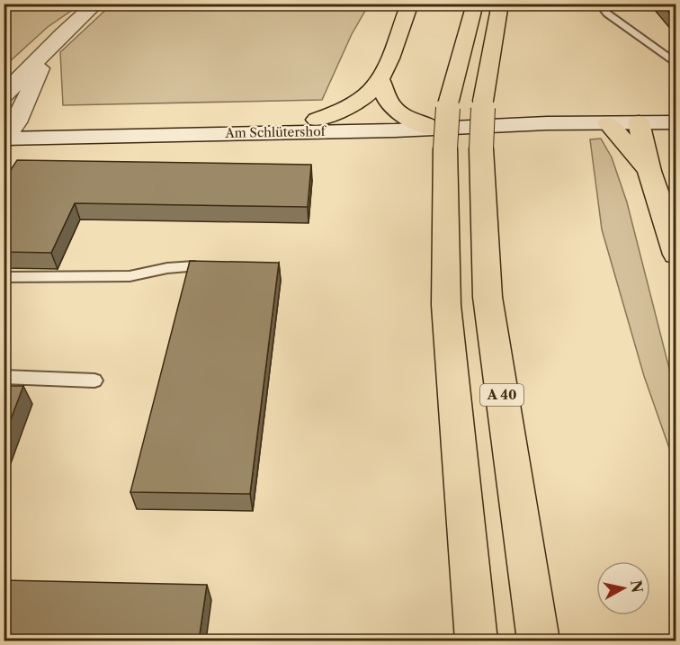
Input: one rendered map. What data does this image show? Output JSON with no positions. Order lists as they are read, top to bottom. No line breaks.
{"streets":{"highway":["A 40"],"street":["Am Schlütershof"]},"north":"right"}
